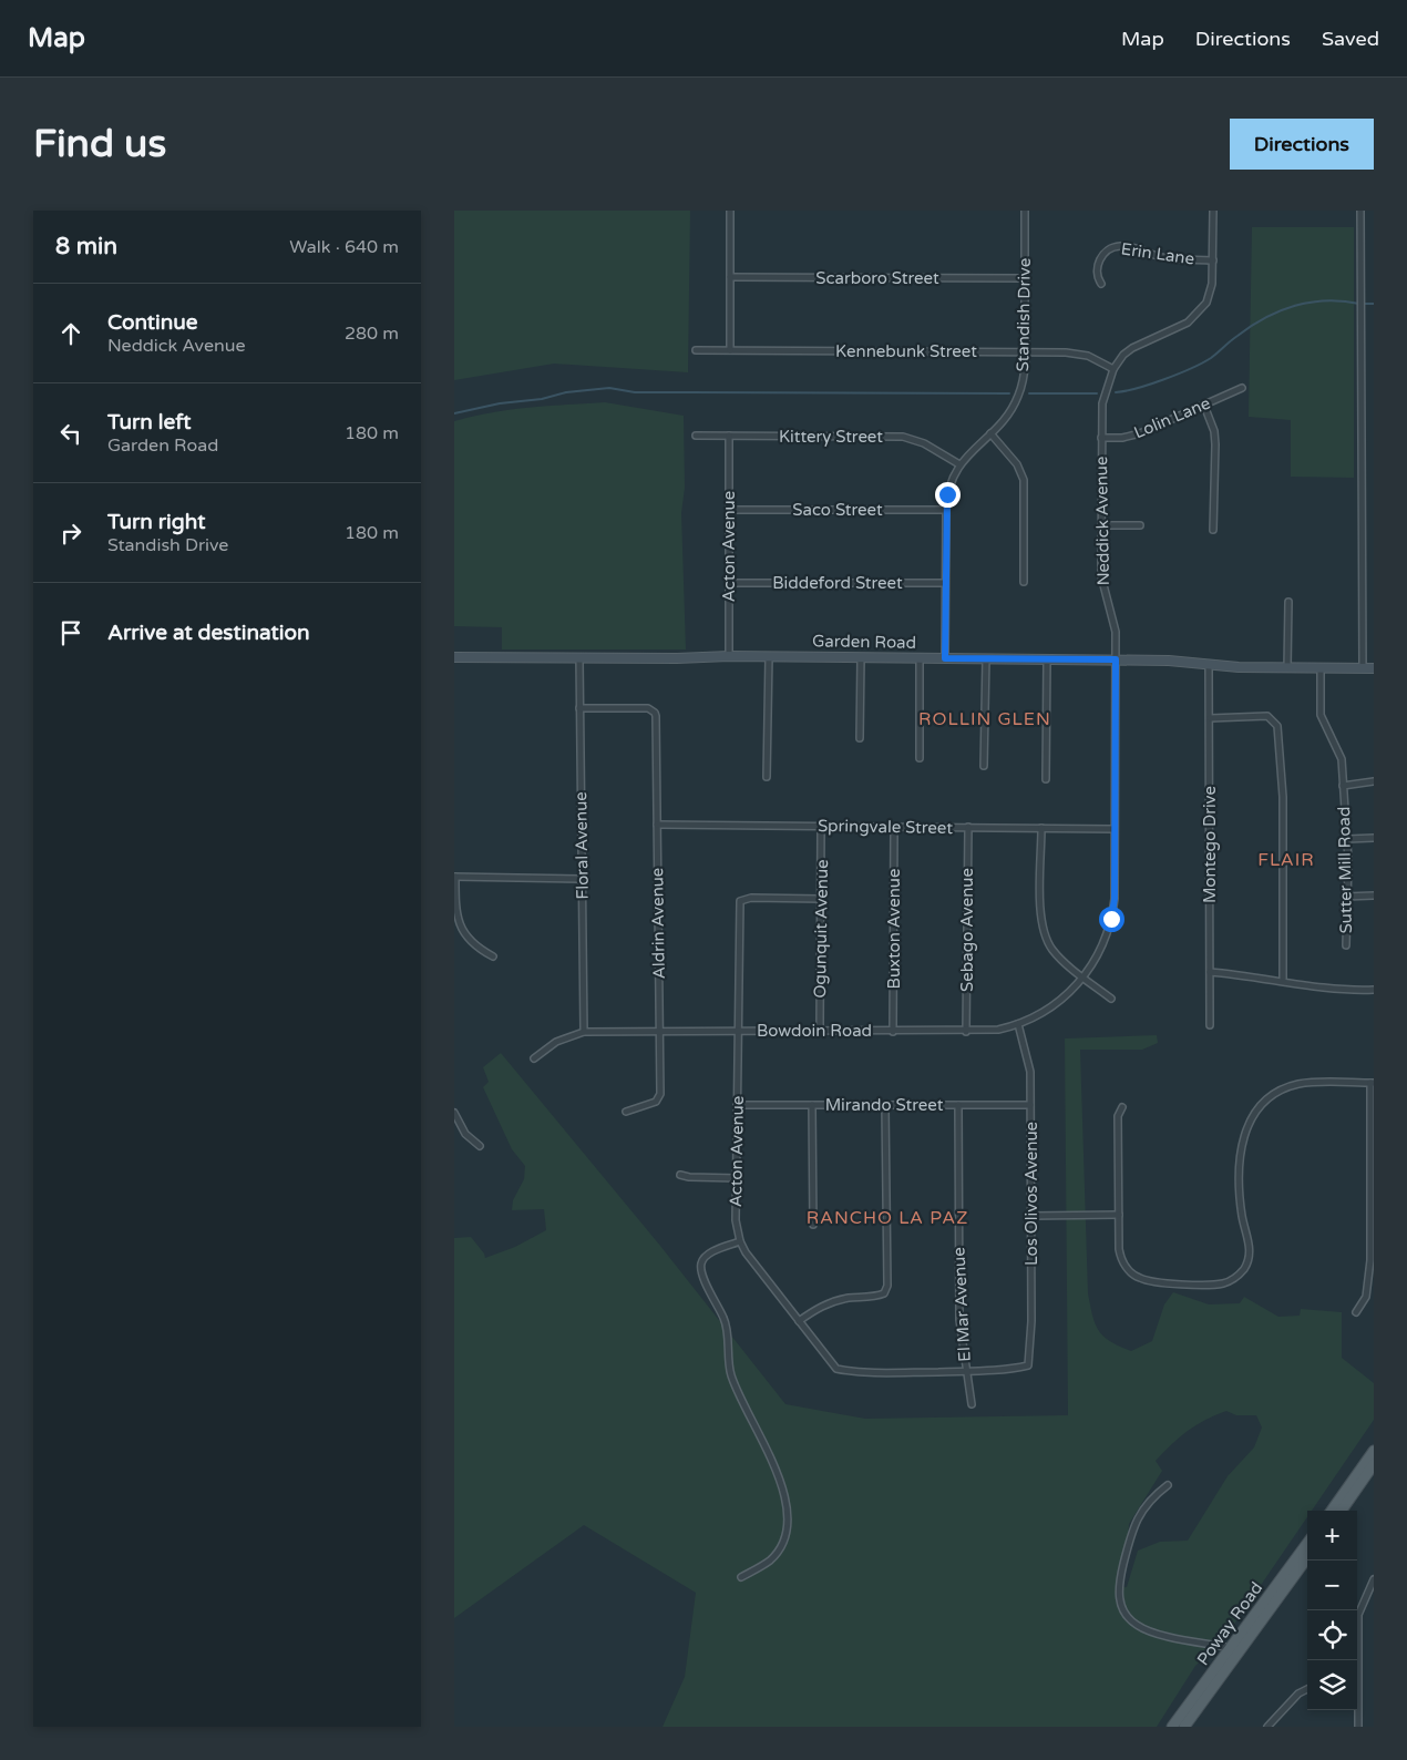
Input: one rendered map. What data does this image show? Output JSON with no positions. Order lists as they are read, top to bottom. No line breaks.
{"streets":{"main road":["Poway Road"],"street":["Erin Lane","Scarboro Street","Standish Drive","Kennebunk Street","Lolin Lane","Kittery Street","Saco Street","Neddick Avenue","Acton Avenue","Biddeford Street","Garden Road","Springvale Street","Montego Drive","Floral Avenue","Sutter Mill Road","Aldrin Avenue","Ogunquit Avenue","Buxton Avenue","Sebago Avenue","Bowdoin Road","Mirando Street","Los Olivos Avenue","El Mar Avenue"]},"crossings":[["Erin Lane","Neddick Avenue"],["Scarboro Street","Standish Drive"],["Standish Drive","Kennebunk Street"],["Standish Drive","Kittery Street"],["Standish Drive","Saco Street"],["Standish Drive","Biddeford Street"],["Standish Drive","Garden Road"],["Kennebunk Street","Neddick Avenue"],["Lolin Lane","Neddick Avenue"],["Kittery Street","Acton Avenue"],["Saco Street","Acton Avenue"],["Neddick Avenue","Garden Road"],["Neddick Avenue","Springvale Street"],["Neddick Avenue","Bowdoin Road"],["Acton Avenue","Biddeford Street"],["Acton Avenue","Garden Road"],["Acton Avenue","Ogunquit Avenue"],["Acton Avenue","Bowdoin Road"],["Acton Avenue","Mirando Street"],["Acton Avenue","Los Olivos Avenue"],["Acton Avenue","El Mar Avenue"],["Garden Road","Montego Drive"],["Garden Road","Floral Avenue"],["Garden Road","Sutter Mill Road"],["Springvale Street","Aldrin Avenue"],["Springvale Street","Ogunquit Avenue"],["Springvale Street","Buxton Avenue"],["Springvale Street","Sebago Avenue"],["Floral Avenue","Aldrin Avenue"],["Floral Avenue","Bowdoin Road"],["Aldrin Avenue","Bowdoin Road"],["Ogunquit Avenue","Bowdoin Road"],["Buxton Avenue","Bowdoin Road"],["Sebago Avenue","Bowdoin Road"],["Bowdoin Road","Los Olivos Avenue"],["Mirando Street","Los Olivos Avenue"],["Mirando Street","El Mar Avenue"],["Los Olivos Avenue","El Mar Avenue"]],"districts":["ROLLIN GLEN","FLAIR","RANCHO LA PAZ"],"page":{"header":"Map","nav":["Map","Directions","Saved"],"buttons":"Directions","title":"Find us","heading":["8 min","Walk · 640 m"],"list":[["Continue","Neddick Avenue","280 m"],["Turn left","Garden Road","180 m"],["Turn right","Standish Drive","180 m"],"Arrive at destination"],"map_buttons":["+","−"]}}
